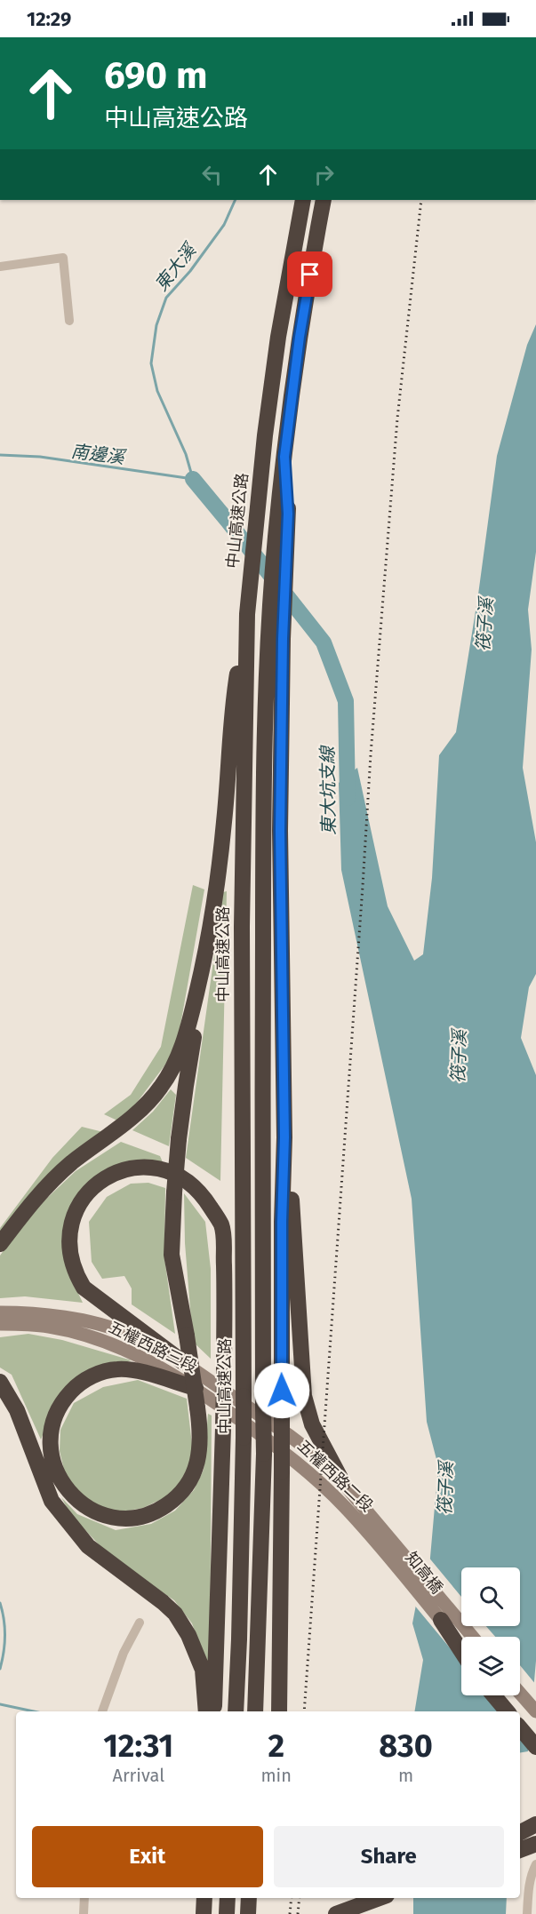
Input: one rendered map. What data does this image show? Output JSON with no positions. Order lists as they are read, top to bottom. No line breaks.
{"streets":{"highway":["中山高速公路"],"main road":["五權西路三段","五權西路二段","知高橋"]},"crossings":[["五權西路三段","五權西路二段"],["五權西路二段","知高橋"]],"water":["東大溪","南邊溪","筏子溪","東大坑支線"],"page":{"status":"12:29","turn":["690 m","中山高速公路"],"eta":["12:31","Arrival","2","min","830","m"],"buttons":["Exit","Share"]}}
